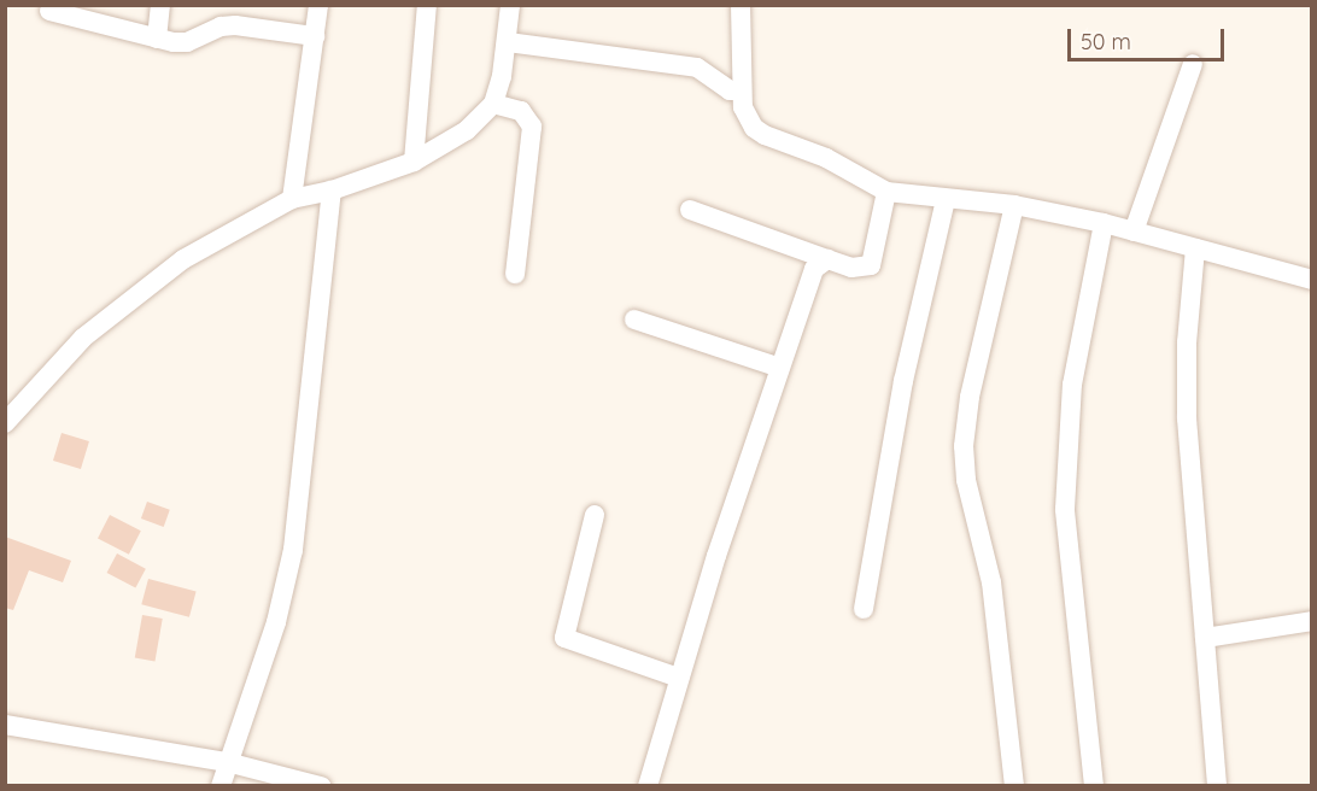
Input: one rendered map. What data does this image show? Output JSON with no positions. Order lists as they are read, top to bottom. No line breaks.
{"scale_bar":"50 m"}
